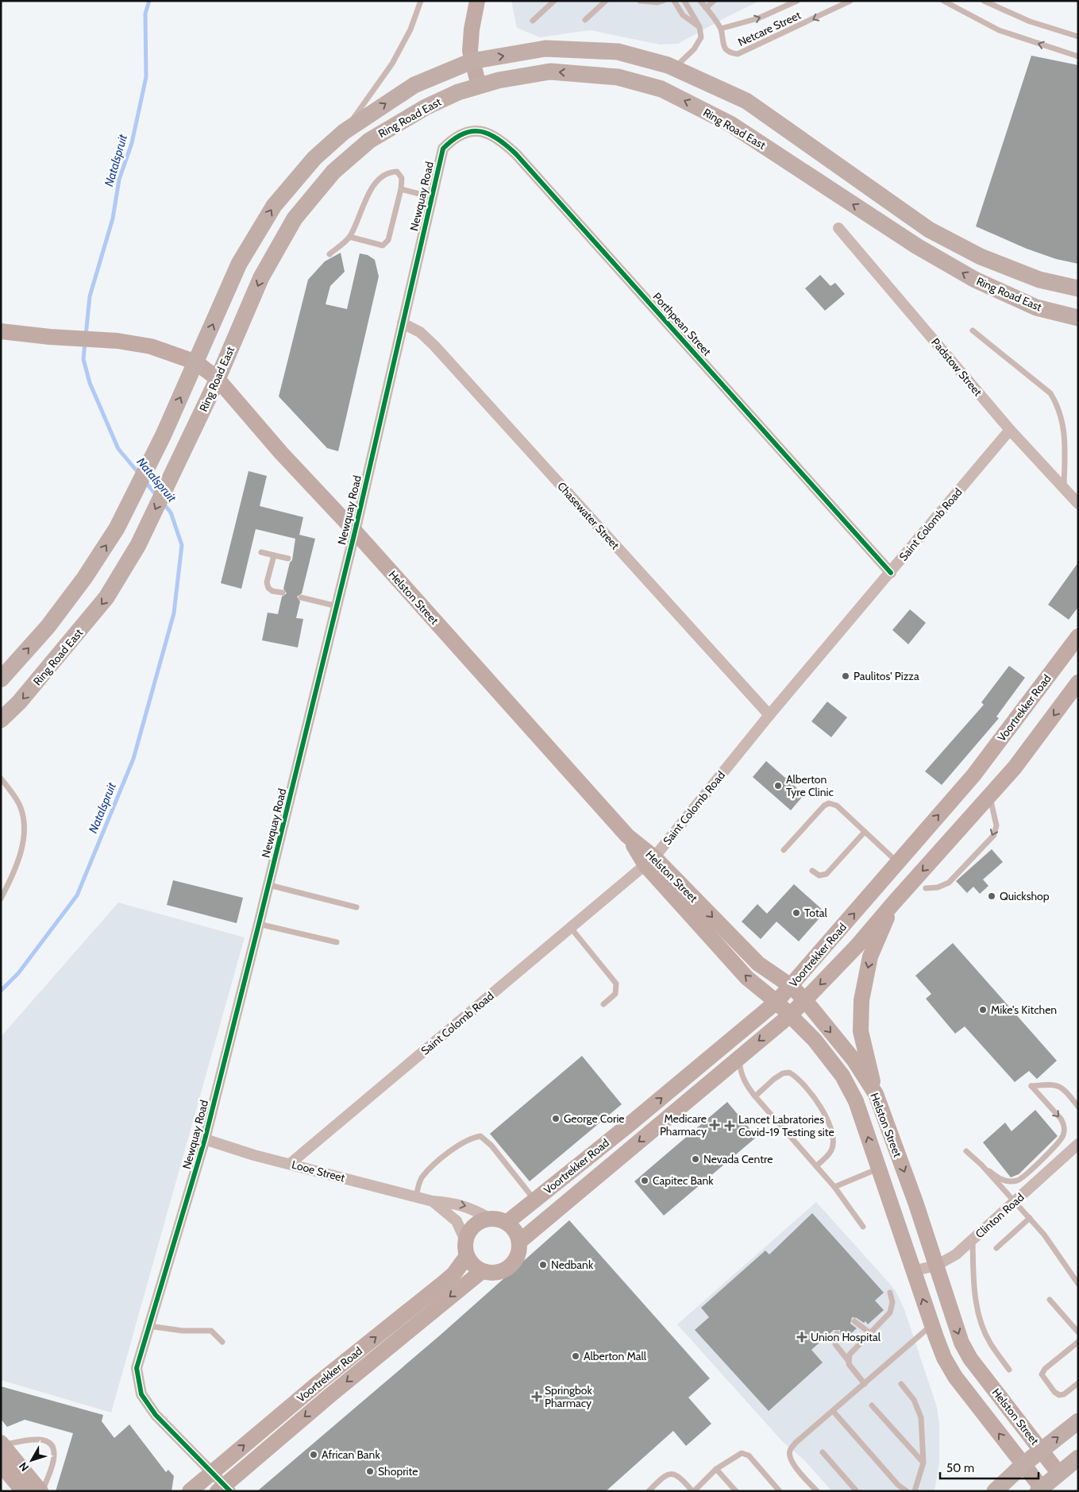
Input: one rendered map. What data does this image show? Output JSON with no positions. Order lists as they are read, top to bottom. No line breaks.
{"streets":{"main road":["Ring Road East"],"street":["Newquay Road","Porthpean Street","Padstow Street","Chasewater Street","Saint Colomb Road","Helston Street","Voortrekker Road","Looe Street","Clinton Road"],"lane":["Netcare Street"]},"crossings":[["Ring Road East","Helston Street"],["Newquay Road","Porthpean Street"],["Newquay Road","Chasewater Street"],["Newquay Road","Helston Street"],["Newquay Road","Voortrekker Road"],["Newquay Road","Looe Street"],["Porthpean Street","Saint Colomb Road"],["Padstow Street","Saint Colomb Road"],["Chasewater Street","Saint Colomb Road"],["Saint Colomb Road","Helston Street"],["Saint Colomb Road","Looe Street"],["Helston Street","Voortrekker Road"],["Helston Street","Clinton Road"],["Voortrekker Road","Looe Street"]],"water":["Natalspruit"],"places":{"other":["Paulitos' Pizza","Alberton Tyre Clinic","Quickshop","Total","Mike's Kitchen","George Corie","Nevada Centre","Capitec Bank","Nedbank","Alberton Mall","African Bank","Shoprite"],"health":["Medicare Pharmacy","Lancet Labratories Covid-19 Testing site","Union Hospital","Springbok Pharmacy"]},"scale_bar":"50 m","north":"bottom left"}
